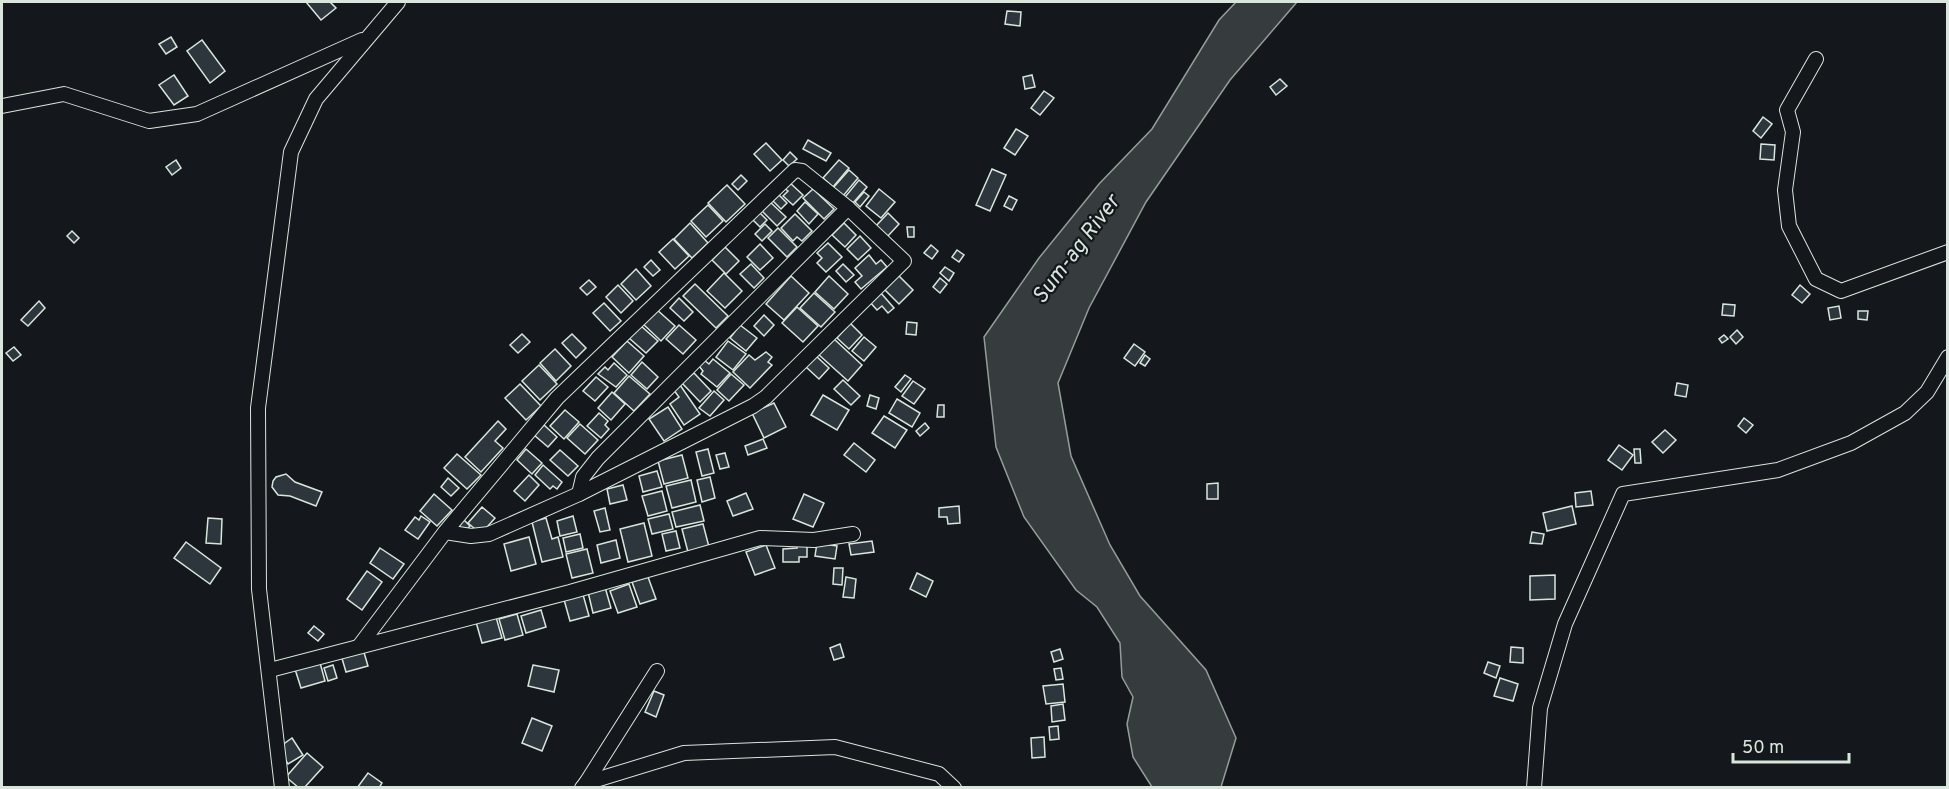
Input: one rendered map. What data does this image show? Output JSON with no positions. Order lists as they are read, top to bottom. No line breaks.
{"water":["Sum-ag River"],"scale_bar":"50 m"}
